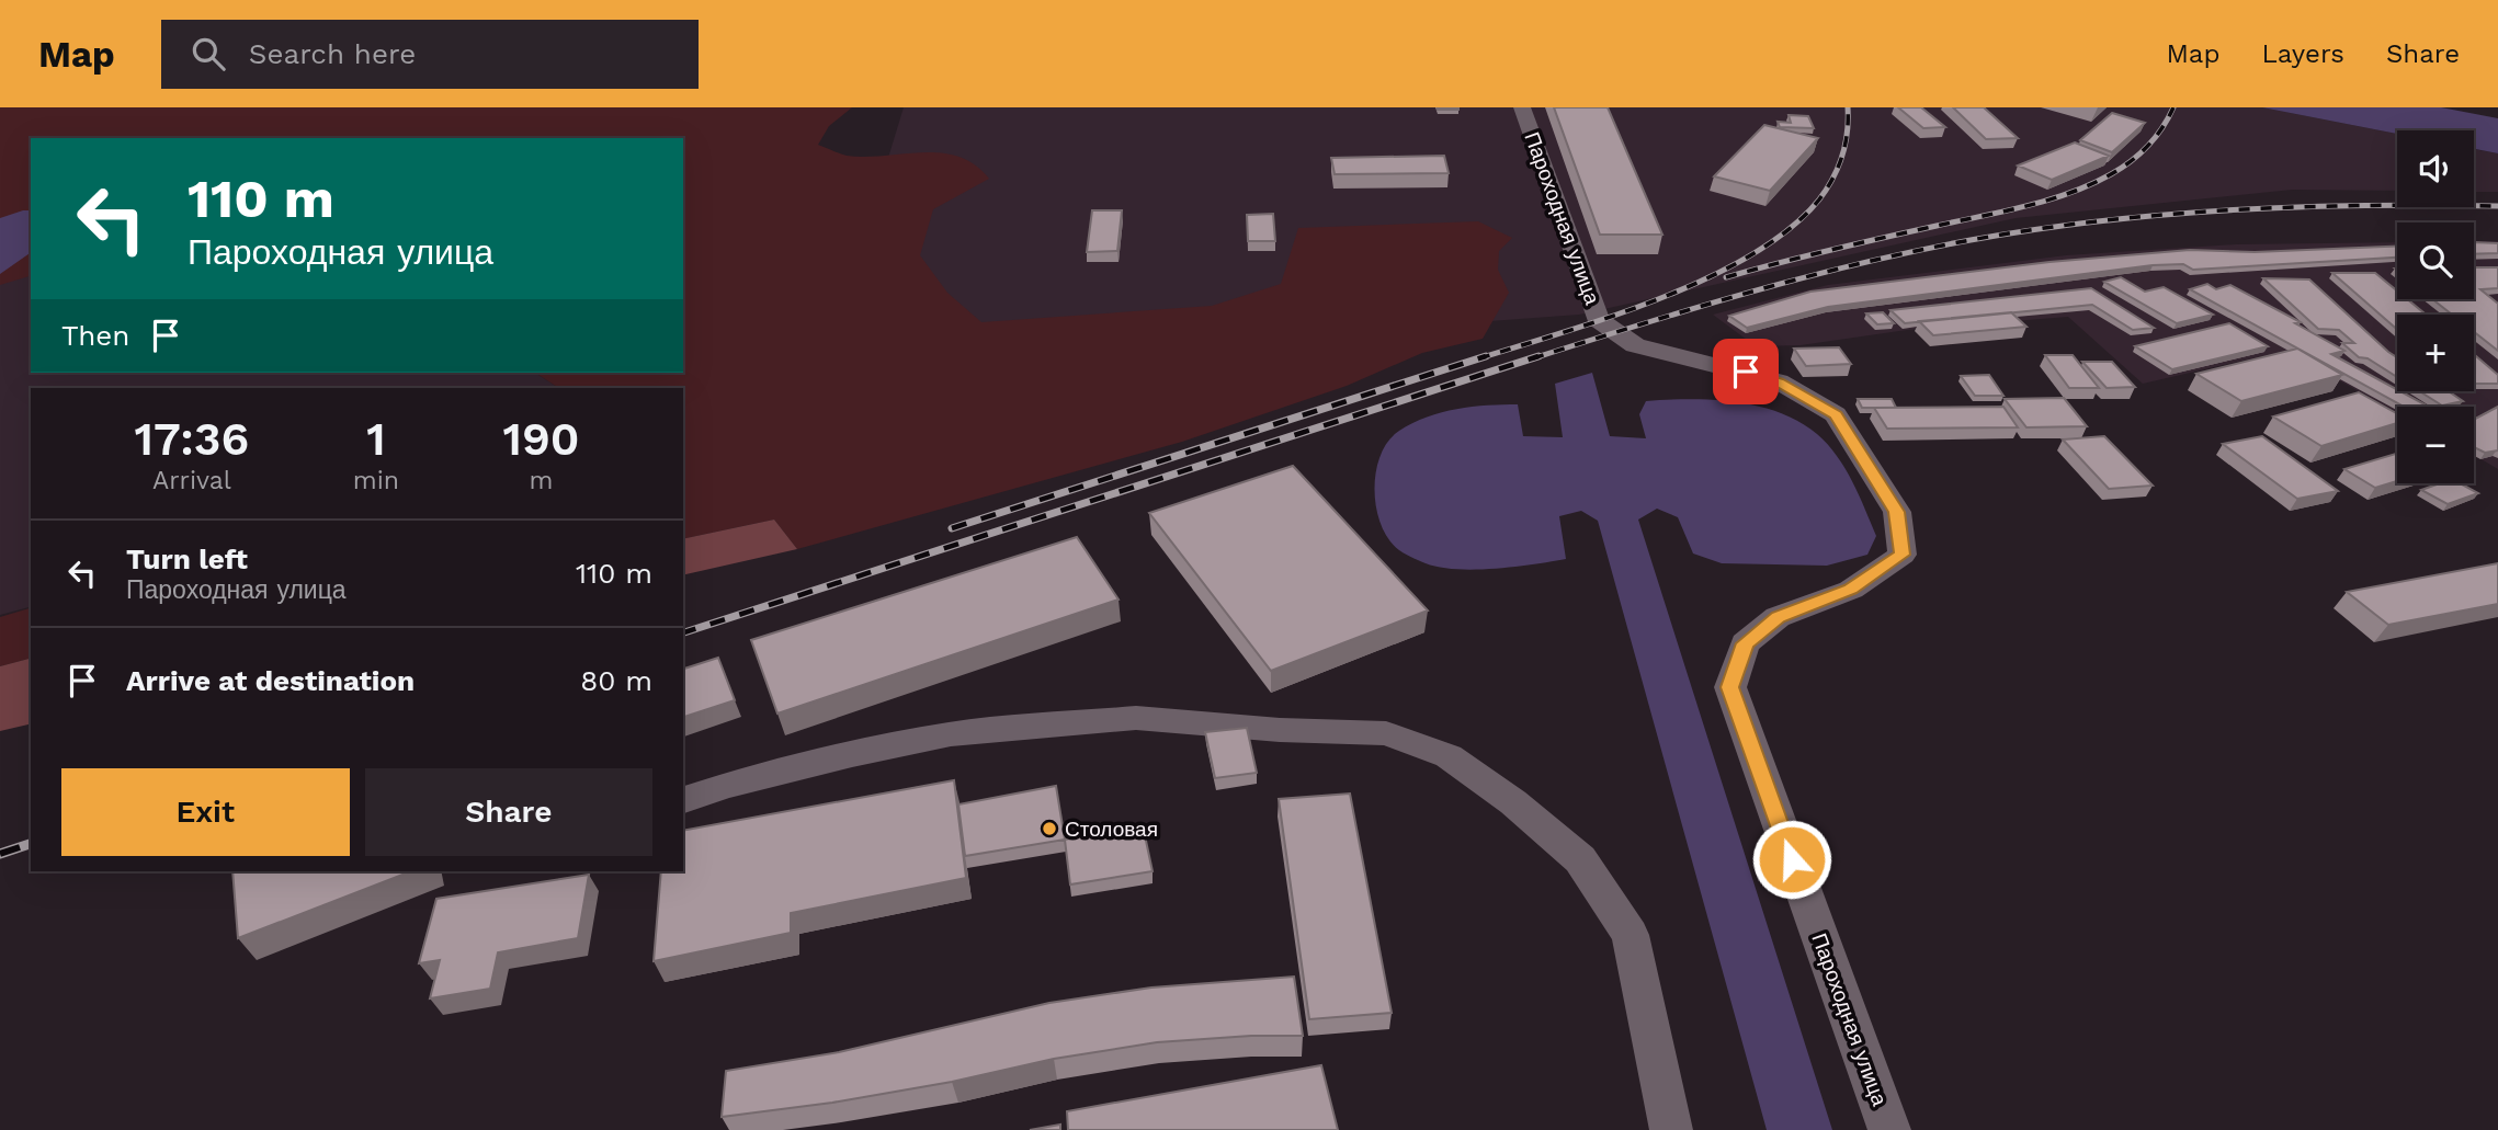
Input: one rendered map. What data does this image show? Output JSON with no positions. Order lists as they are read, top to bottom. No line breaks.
{"streets":{"street":["Пароходная улица"]},"places":["Столовая"],"page":{"header":"Map","search":"Search here","nav":["Map","Layers","Share"],"map_buttons":["+","−"],"turn":["110 m","Пароходная улица"],"then":"Then","eta":["17:36","Arrival","1","min","190","m"],"list":[{"name":"Turn left","note":"Пароходная улица","value":"110 m"},{"name":"Arrive at destination","value":"80 m"}],"buttons":["Exit","Share"]}}
